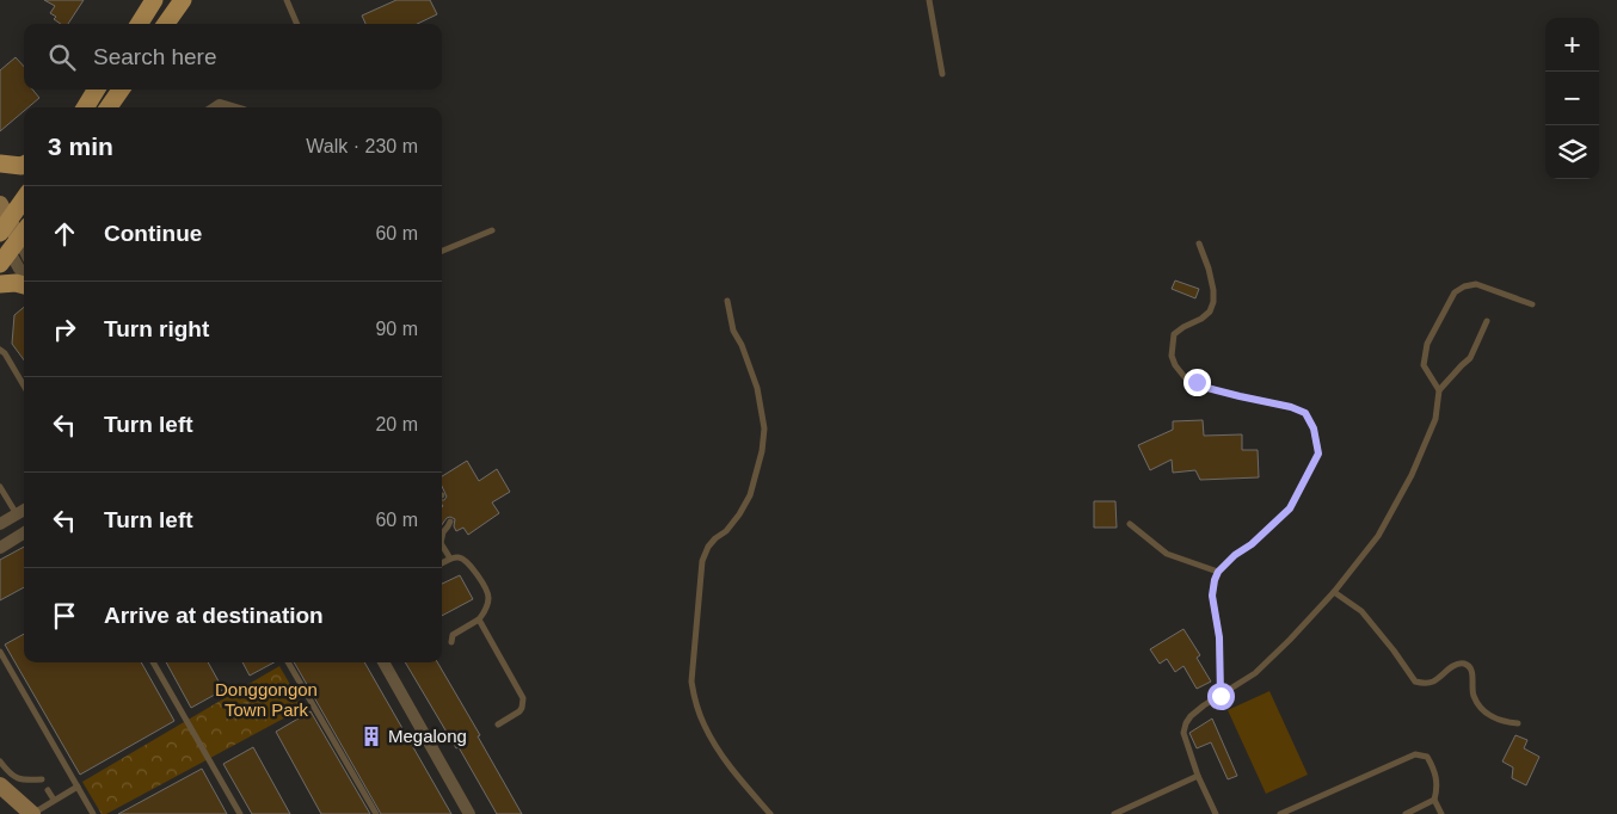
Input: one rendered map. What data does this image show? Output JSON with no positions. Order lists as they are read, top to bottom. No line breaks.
{"parks":["Donggongon Town Park"],"places":{"building":["Megalong"]},"page":{"map_buttons":["+","−"],"search":"Search here","heading":["3 min","Walk · 230 m"],"list":[["Continue","60 m"],["Turn right","90 m"],["Turn left","20 m"],["Turn left","60 m"],"Arrive at destination"]}}
